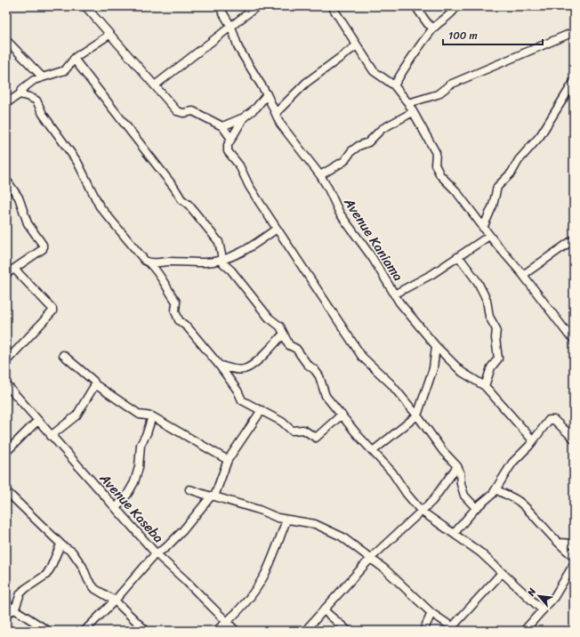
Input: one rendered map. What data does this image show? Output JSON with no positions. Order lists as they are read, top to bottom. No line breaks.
{"streets":{"street":["Avenue Kaniama","Avenue Kaseba"]},"scale_bar":"100 m","north":"top left"}
